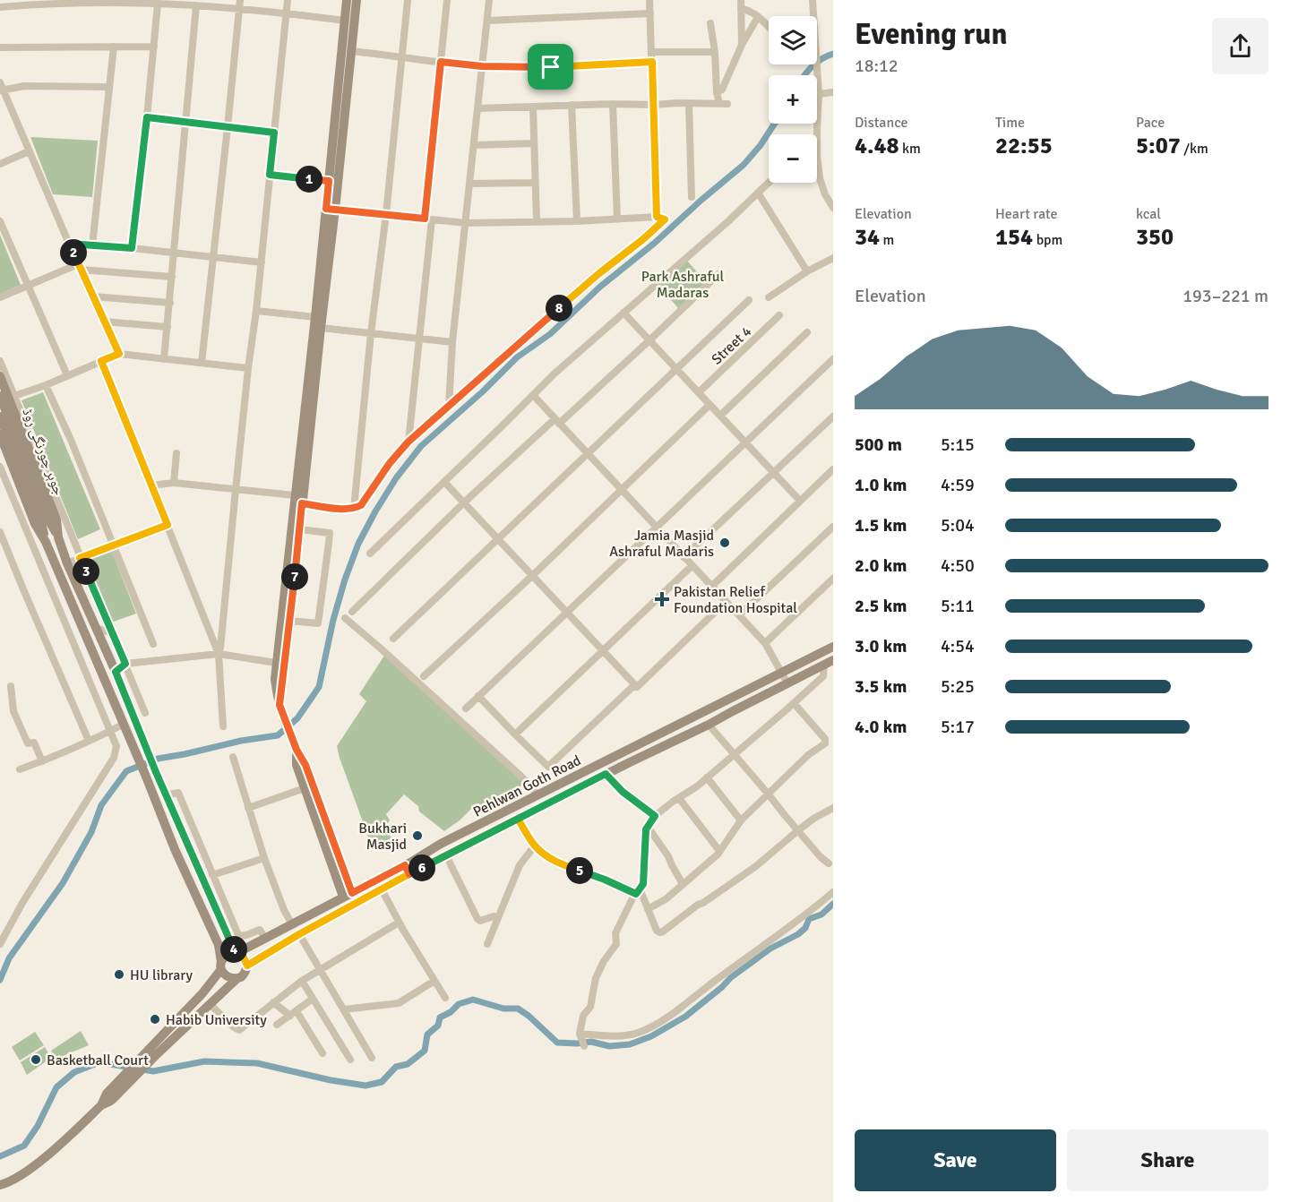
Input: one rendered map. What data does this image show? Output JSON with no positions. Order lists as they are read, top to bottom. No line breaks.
{"streets":{"main road":["جوہر چورنگی روڈ","Pehlwan Goth Road"],"street":["Street 4"]},"crossings":[["جوہر چورنگی روڈ","Pehlwan Goth Road"]],"parks":["Park Ashraful Madaras"],"places":{"other":["Jamia Masjid Ashraful Madaris","Bukhari Masjid","HU library","Habib University","Basketball Court"],"health":["Pakistan Relief Foundation Hospital"]},"page":{"heading":["Evening run","18:12"],"map_buttons":["+","−"],"stats":[["Distance","4.48 km"],["Time","22:55"],["Pace","5:07 /km"],["Elevation","34 m"],["Heart rate","154 bpm"],["kcal","350"]],"pins":["1","2","8","3","7","6","5","4"],"chart":["Elevation","193–221 m"],"list":[{"name":"500 m","note":"5:15"},{"name":"1.0 km","note":"4:59"},{"name":"1.5 km","note":"5:04"},{"name":"2.0 km","note":"4:50"},{"name":"2.5 km","note":"5:11"},{"name":"3.0 km","note":"4:54"},{"name":"3.5 km","note":"5:25"},{"name":"4.0 km","note":"5:17"}],"buttons":["Save","Share"]}}
